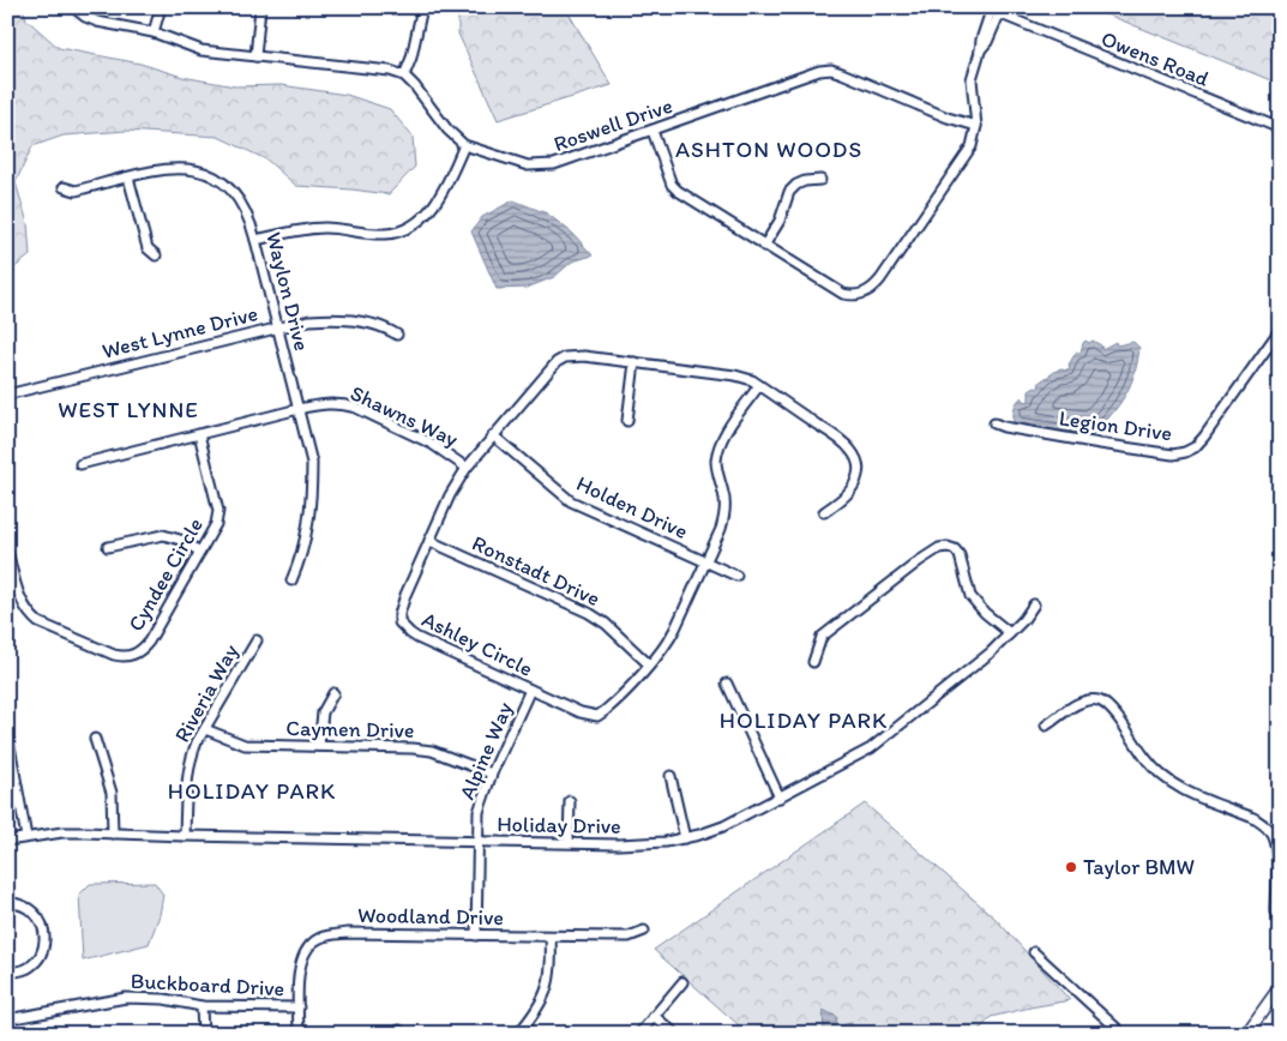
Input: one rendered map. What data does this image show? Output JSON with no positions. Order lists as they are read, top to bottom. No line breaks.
{"streets":{"street":["Owens Road","Roswell Drive","Waylon Drive","West Lynne Drive","Shawns Way","Legion Drive","Holden Drive","Ronstadt Drive","Cyndee Circle","Ashley Circle","Riveria Way","Caymen Drive","Alpine Way","Holiday Drive","Woodland Drive","Buckboard Drive"]},"crossings":[["Waylon Drive","West Lynne Drive"],["Waylon Drive","Shawns Way"],["Shawns Way","Cyndee Circle"],["Shawns Way","Ashley Circle"],["Holden Drive","Ashley Circle"],["Ronstadt Drive","Ashley Circle"],["Ashley Circle","Alpine Way"],["Riveria Way","Caymen Drive"],["Riveria Way","Holiday Drive"],["Caymen Drive","Alpine Way"],["Alpine Way","Holiday Drive"],["Alpine Way","Woodland Drive"],["Woodland Drive","Buckboard Drive"]],"districts":["ASHTON WOODS","WEST LYNNE","HOLIDAY PARK","HOLIDAY PARK"],"places":["Taylor BMW"]}
